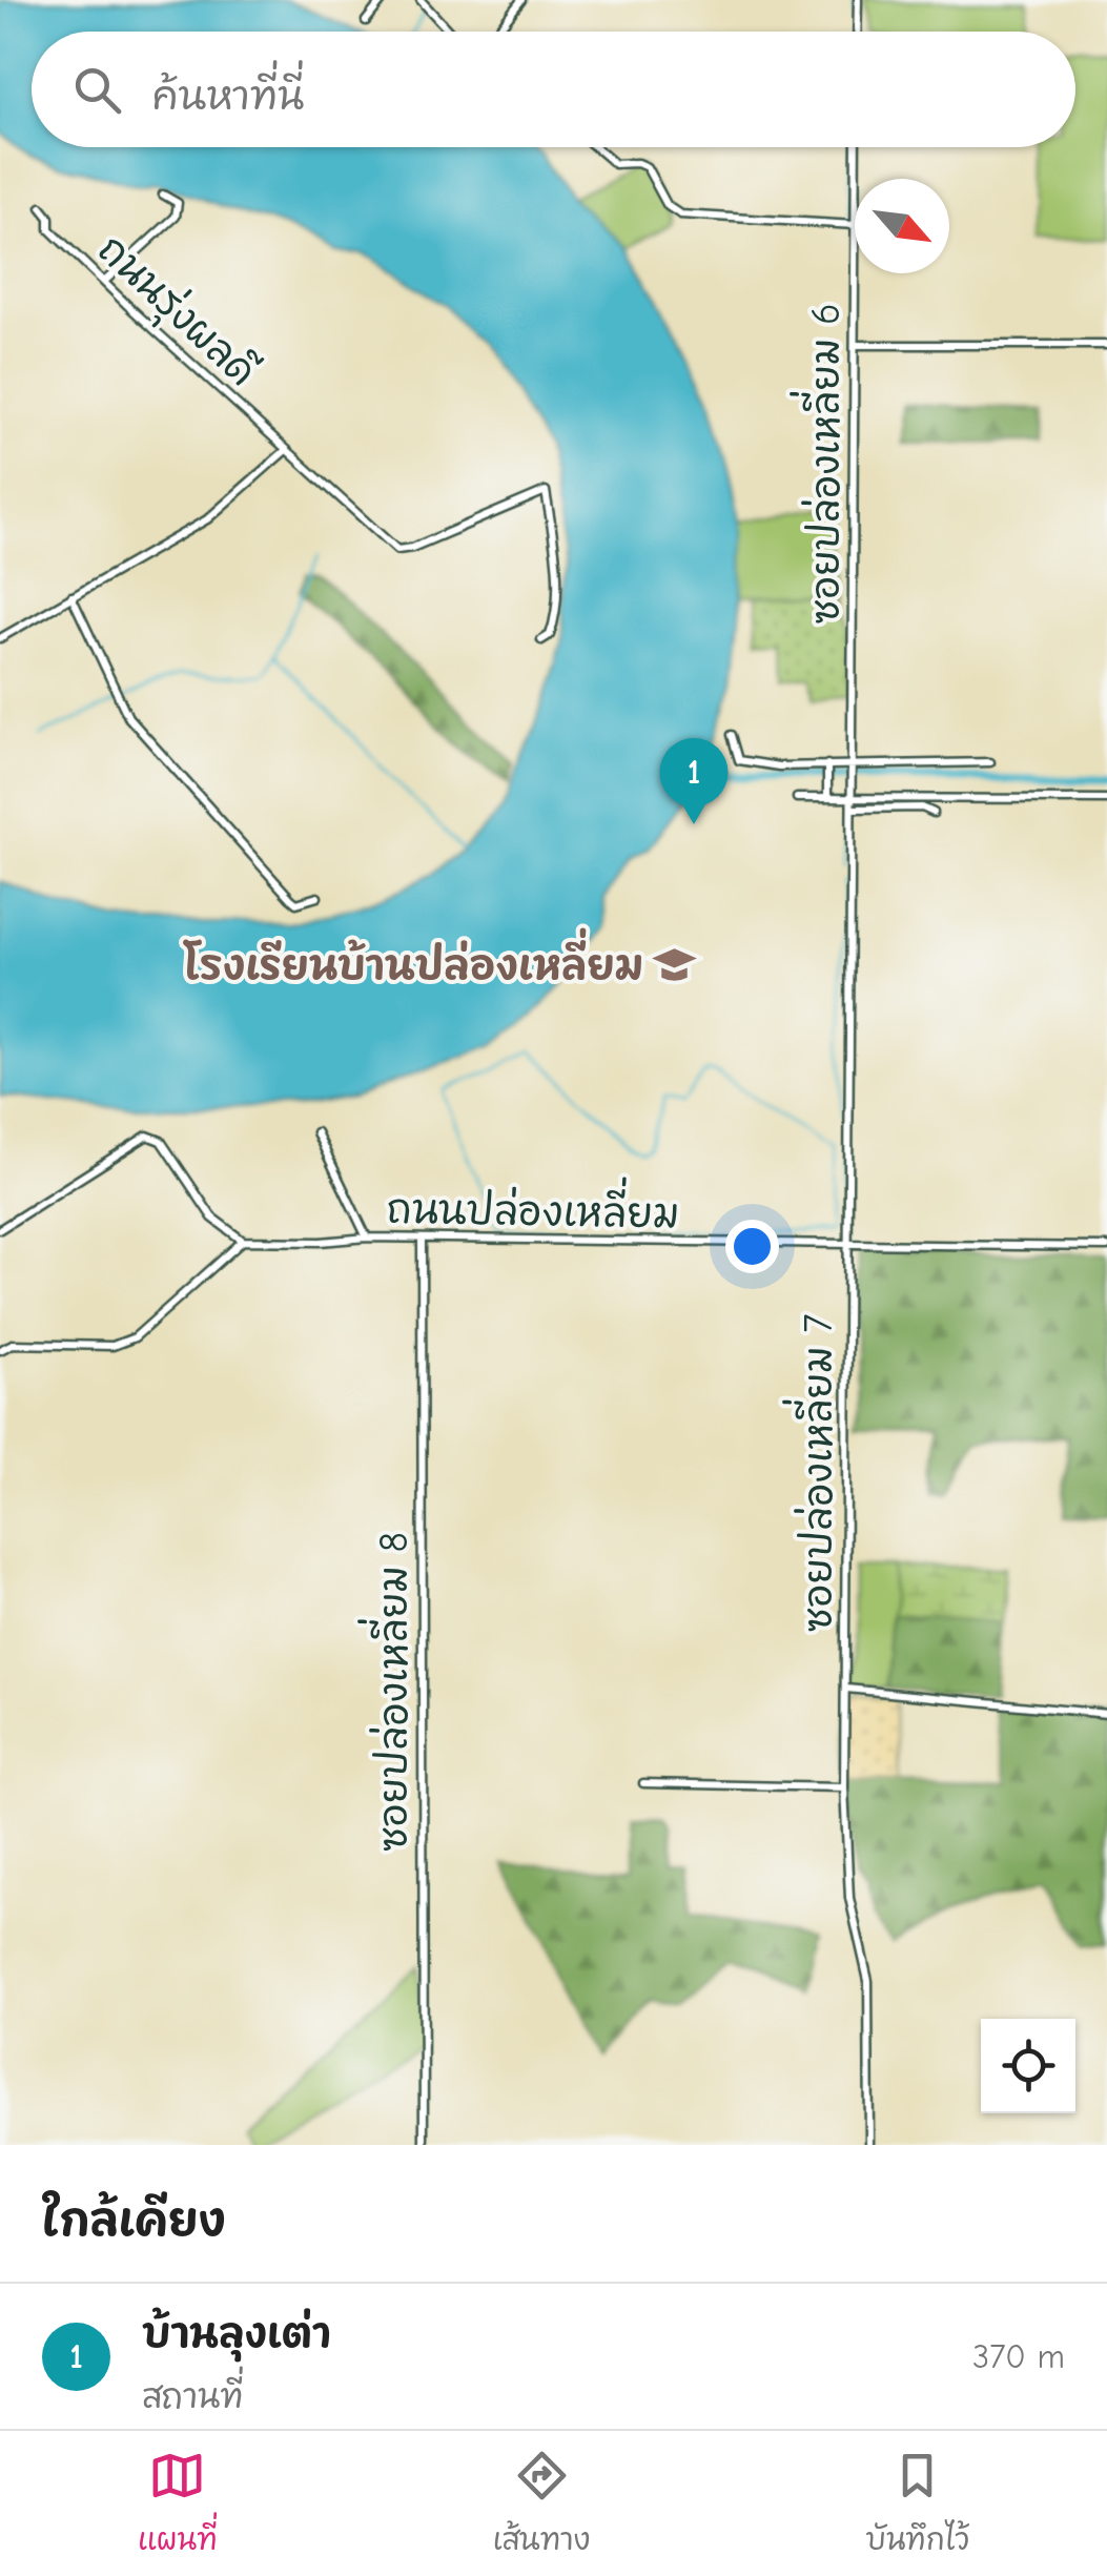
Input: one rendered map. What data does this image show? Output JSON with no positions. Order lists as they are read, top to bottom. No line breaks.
{"streets":{"street":["ถนนรุ่งผลดี","ซอยปล่องเหลี่ยม 6","ถนนปล่องเหลี่ยม","ซอยปล่องเหลี่ยม 7","ซอยปล่องเหลี่ยม 8"]},"crossings":[["ซอยปล่องเหลี่ยม 6","ซอยปล่องเหลี่ยม 7"],["ถนนปล่องเหลี่ยม","ซอยปล่องเหลี่ยม 7"],["ถนนปล่องเหลี่ยม","ซอยปล่องเหลี่ยม 8"]],"places":{"school or university":["โรงเรียนบ้านปล่องเหลี่ยม"]},"north":"bottom right","page":{"search":"ค้นหาที่นี่","pins":"1","heading":"ใกล้เคียง","list":[{"mark":"1","name":"บ้านลุงเต่า","note":"สถานที่","value":"370 m"}],"nav":["แผนที่","เส้นทาง","บันทึกไว้"]}}
